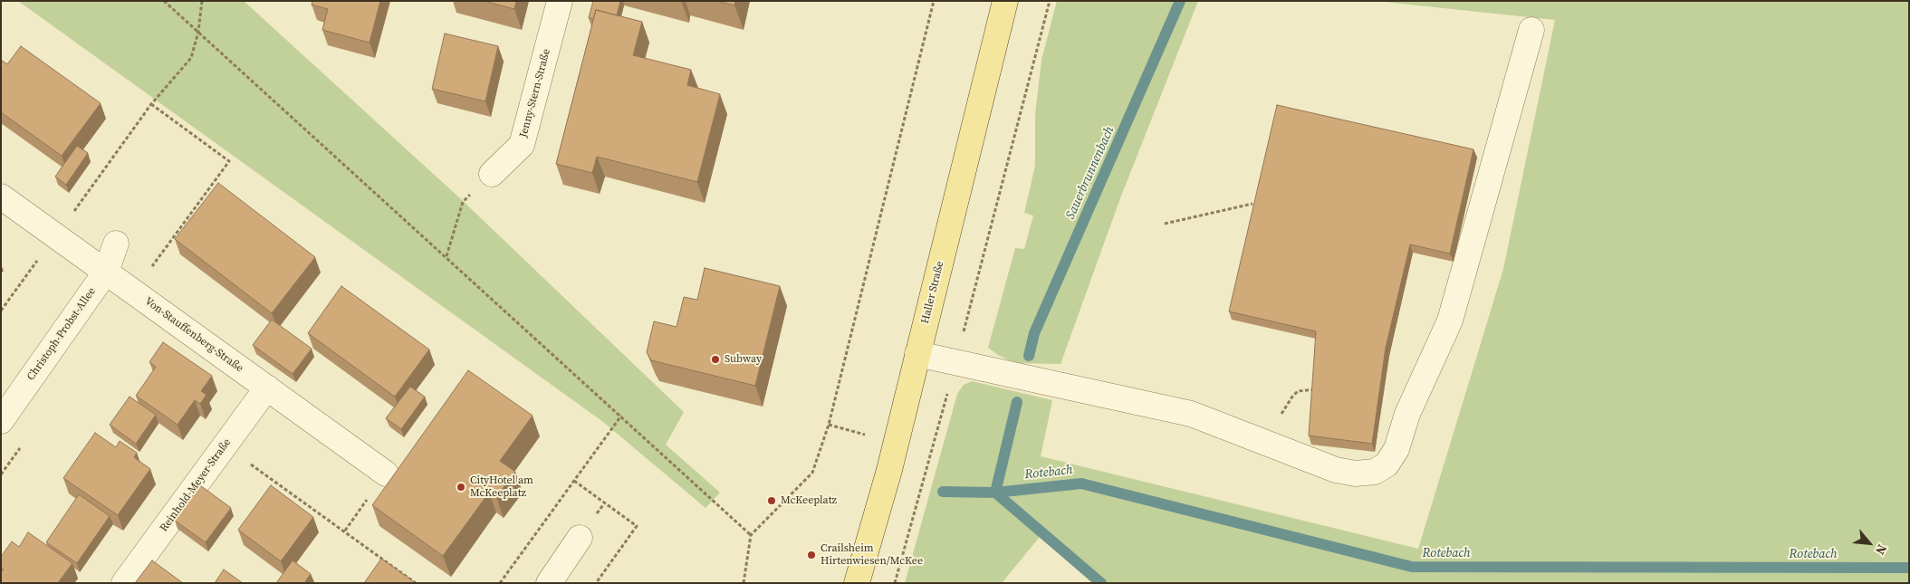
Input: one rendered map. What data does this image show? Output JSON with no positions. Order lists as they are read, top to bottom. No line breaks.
{"streets":{"main road":["Haller Straße"],"street":["Jenny-Stern-Straße","Christoph-Probst-Allee","Von-Stauffenberg-Straße","Reinhold-Meyer-Straße"]},"crossings":[["Christoph-Probst-Allee","Von-Stauffenberg-Straße"],["Von-Stauffenberg-Straße","Reinhold-Meyer-Straße"]],"water":["Sauerbrunnenbach","Rotebach"],"places":["Subway","CityHotel am McKeeplatz","McKeeplatz","Crailsheim Hirtenwiesen/McKee"],"north":"bottom right"}
